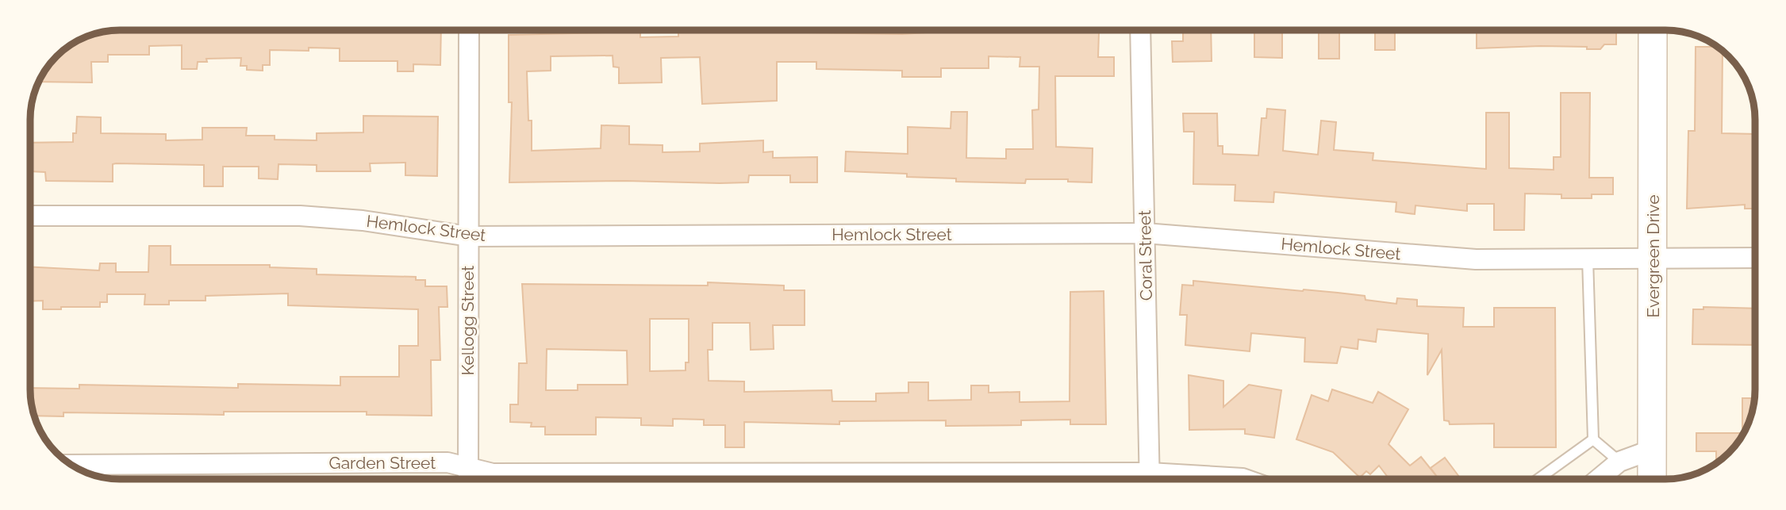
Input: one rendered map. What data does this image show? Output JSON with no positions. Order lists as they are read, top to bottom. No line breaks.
{"streets":{"street":["Hemlock Street","Coral Street","Evergreen Drive","Kellogg Street","Garden Street"]},"crossings":[["Hemlock Street","Coral Street"],["Hemlock Street","Evergreen Drive"],["Hemlock Street","Kellogg Street"],["Kellogg Street","Garden Street"]]}
